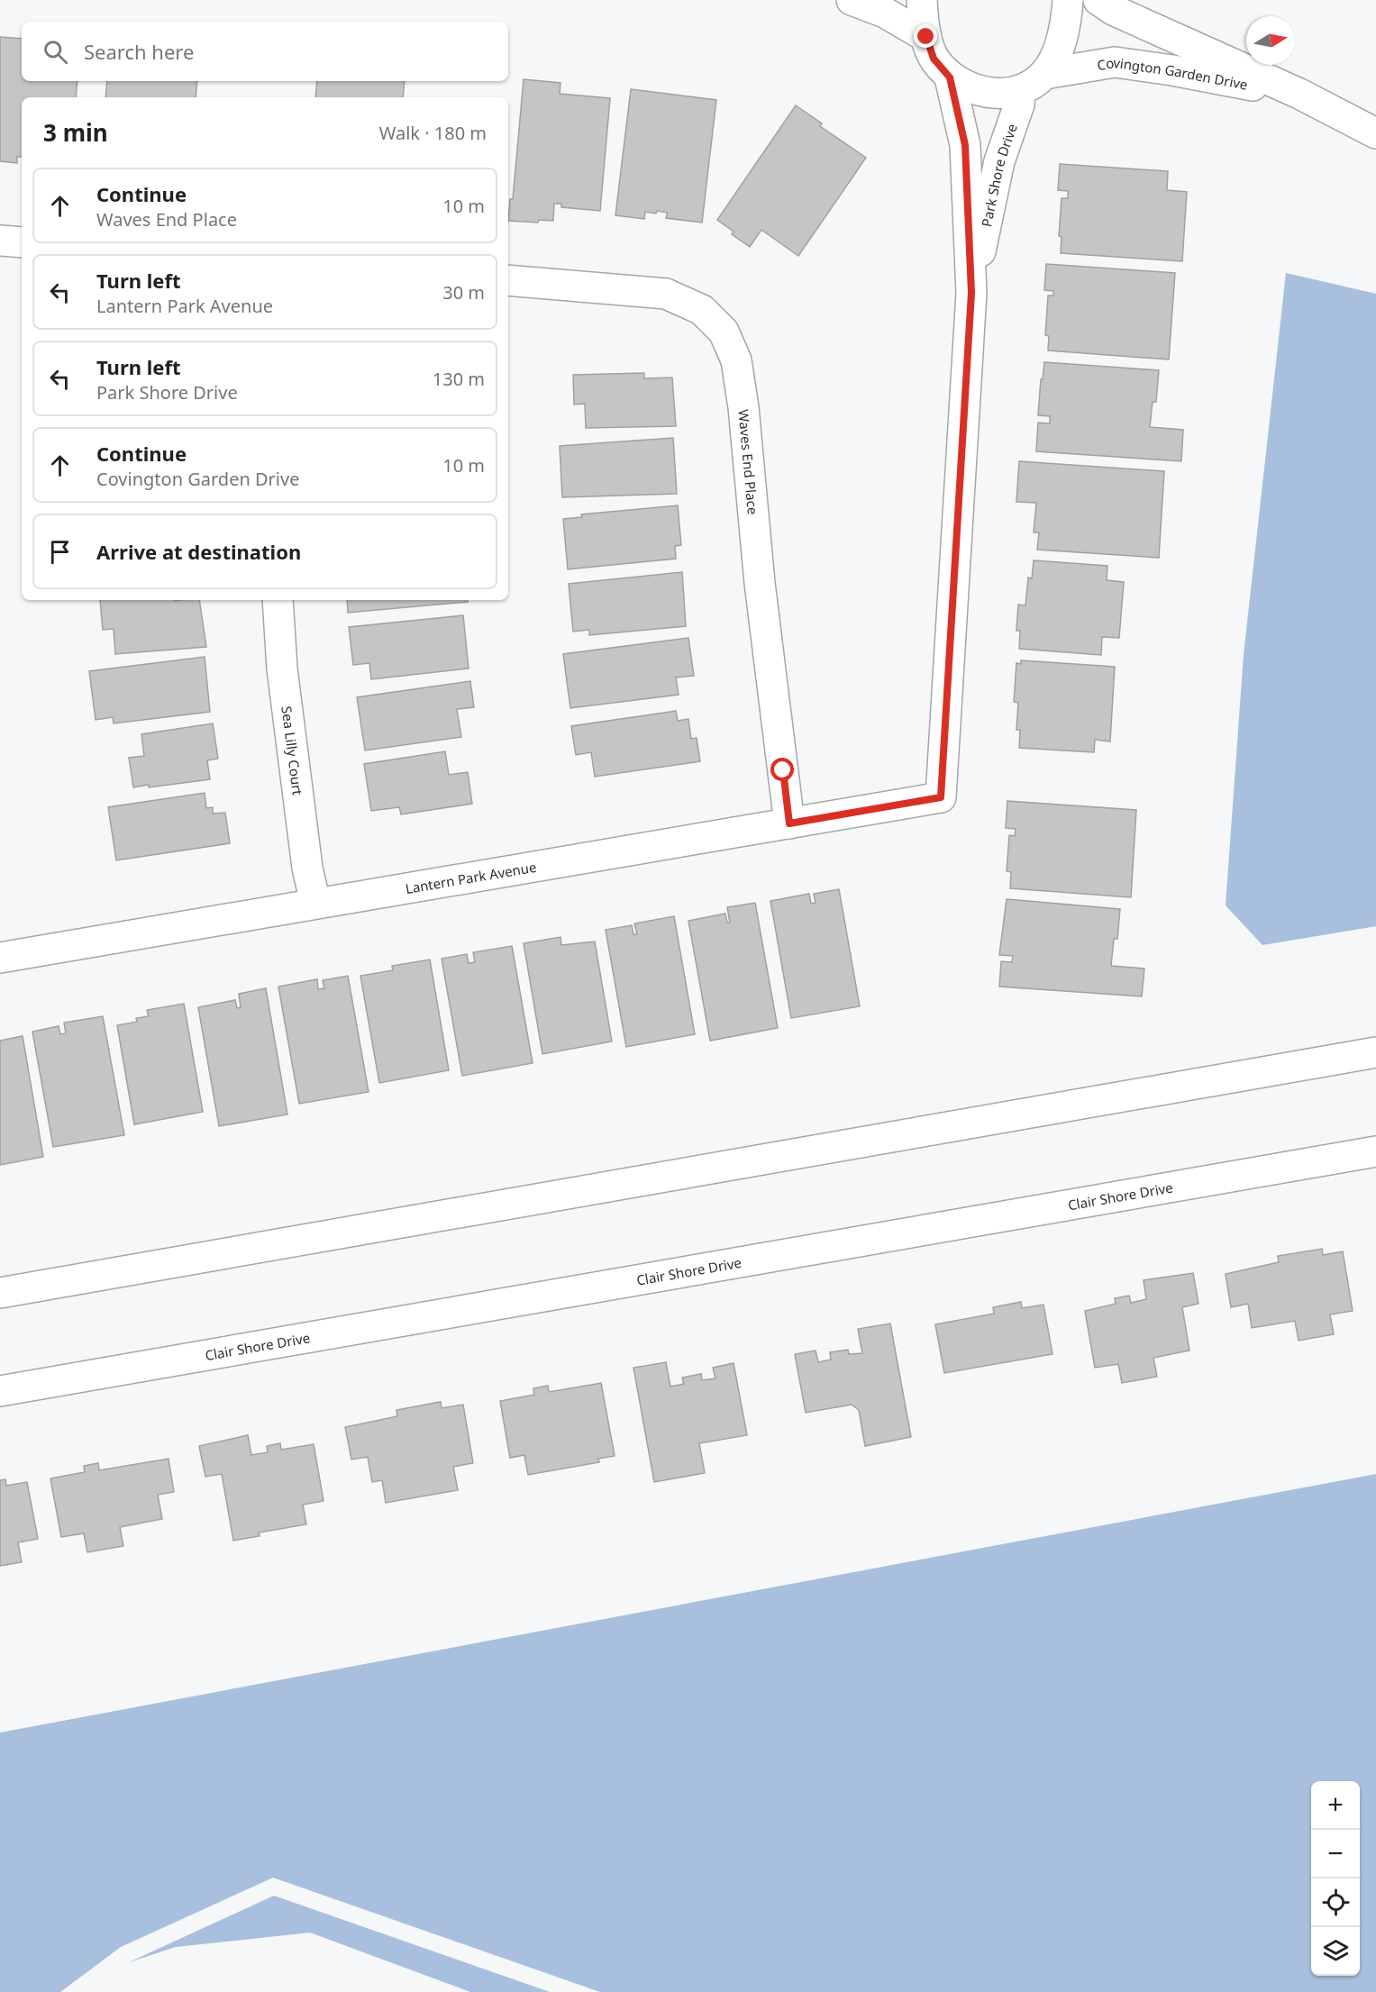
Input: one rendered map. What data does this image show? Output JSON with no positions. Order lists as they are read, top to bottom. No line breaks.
{"streets":{"street":["Covington Garden Drive","Park Shore Drive","Waves End Place","Sea Lilly Court","Lantern Park Avenue","Clair Shore Drive"]},"crossings":[["Covington Garden Drive","Park Shore Drive"],["Park Shore Drive","Lantern Park Avenue"],["Waves End Place","Lantern Park Avenue"],["Sea Lilly Court","Lantern Park Avenue"]],"north":"right","page":{"search":"Search here","heading":["3 min","Walk · 180 m"],"list":[["Continue","Waves End Place","10 m"],["Turn left","Lantern Park Avenue","30 m"],["Turn left","Park Shore Drive","130 m"],["Continue","Covington Garden Drive","10 m"],"Arrive at destination"],"map_buttons":["+","−"]}}
